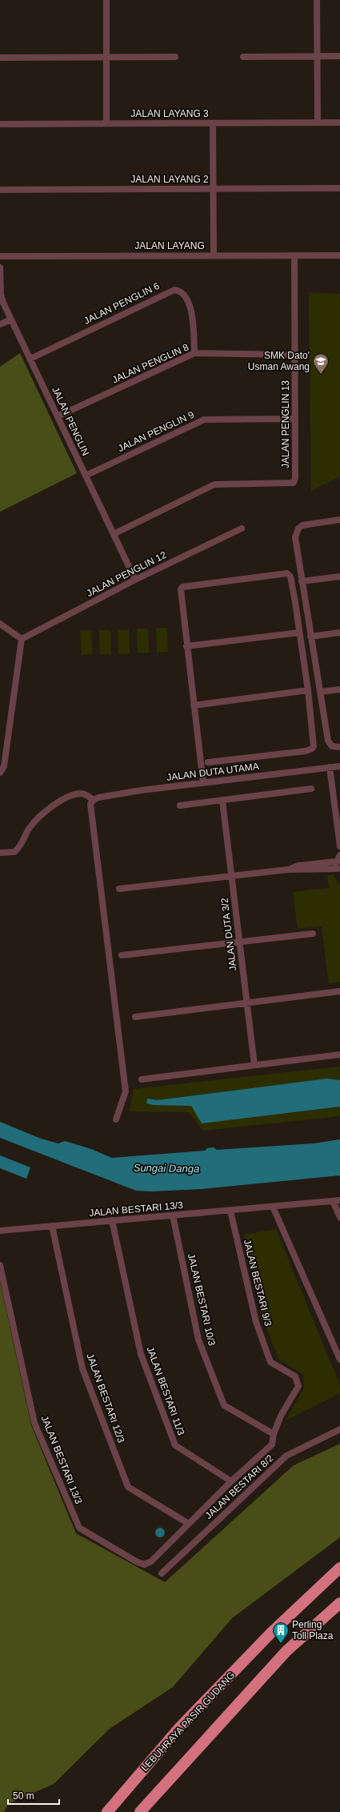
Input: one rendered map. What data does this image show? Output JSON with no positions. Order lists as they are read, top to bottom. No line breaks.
{"streets":{"highway":["LEBUHRAYA PASIR GUDANG"],"street":["JALAN LAYANG 3","JALAN LAYANG 2","JALAN LAYANG","JALAN PENGLIN 6","JALAN PENGLIN 8","JALAN PENGLIN","JALAN PENGLIN 13","JALAN PENGLIN 9","JALAN PENGLIN 12","JALAN DUTA UTAMA","JALAN DUTA 3/2","JALAN BESTARI 13/3","JALAN BESTARI 9/3","JALAN BESTARI 10/3","JALAN BESTARI 11/3","JALAN BESTARI 12/3","JALAN BESTARI 8/2"]},"crossings":[["JALAN LAYANG","JALAN PENGLIN 13"],["JALAN PENGLIN 6","JALAN PENGLIN 8"],["JALAN PENGLIN 6","JALAN PENGLIN"],["JALAN PENGLIN 8","JALAN PENGLIN"],["JALAN PENGLIN 8","JALAN PENGLIN 13"],["JALAN PENGLIN","JALAN PENGLIN 13"],["JALAN PENGLIN","JALAN PENGLIN 9"],["JALAN PENGLIN","JALAN PENGLIN 12"],["JALAN PENGLIN 13","JALAN PENGLIN 9"],["JALAN BESTARI 13/3","JALAN BESTARI 9/3"],["JALAN BESTARI 13/3","JALAN BESTARI 10/3"],["JALAN BESTARI 13/3","JALAN BESTARI 11/3"],["JALAN BESTARI 13/3","JALAN BESTARI 12/3"],["JALAN BESTARI 9/3","JALAN BESTARI 10/3"]],"water":["Sungai Danga"],"places":{"school or university":["SMK Dato' Usman Awang"],"building":["Perling Toll Plaza"]},"scale_bar":"50 m"}
